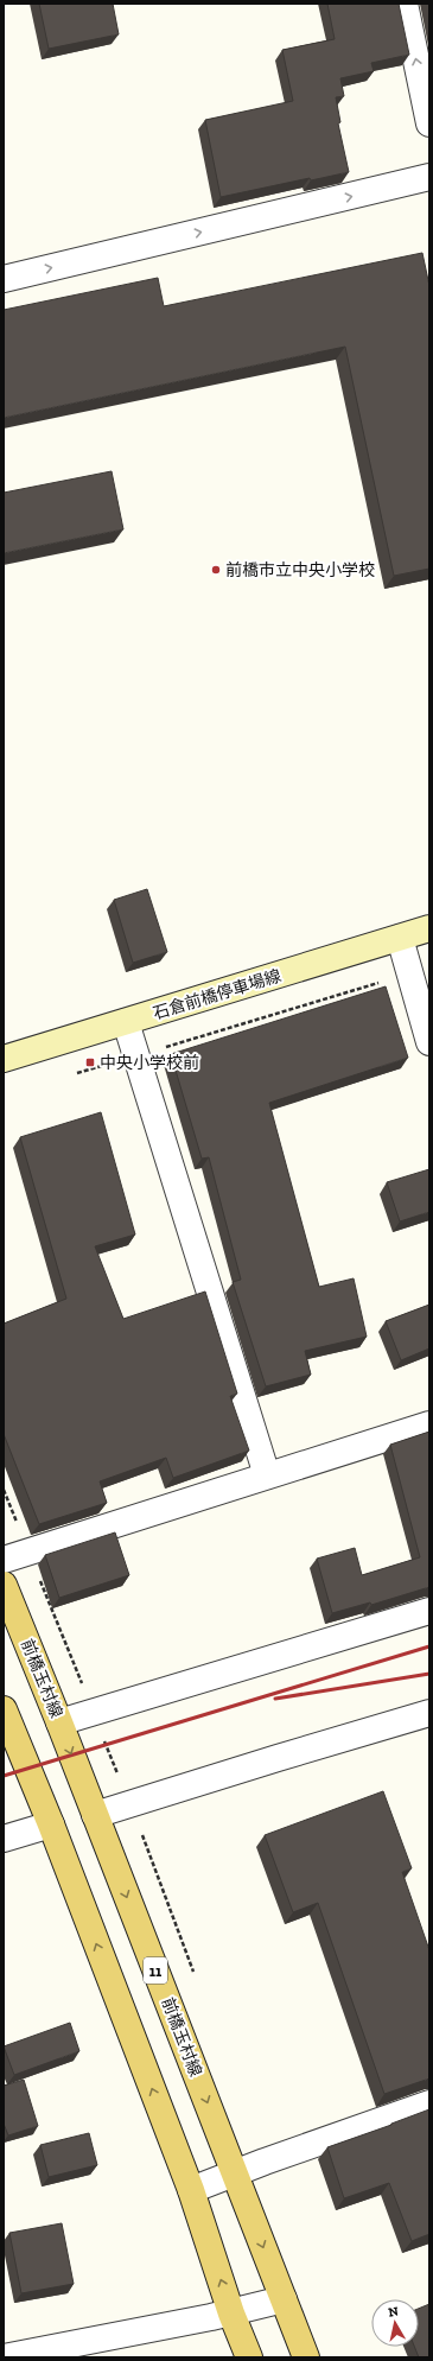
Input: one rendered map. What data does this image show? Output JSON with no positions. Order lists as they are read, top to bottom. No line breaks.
{"streets":{"main road":["石倉前橋停車場線","前橋玉村線","11"]},"places":{"other":["前橋市立中央小学校"],"transit":["中央小学校前"]},"north":"top"}
